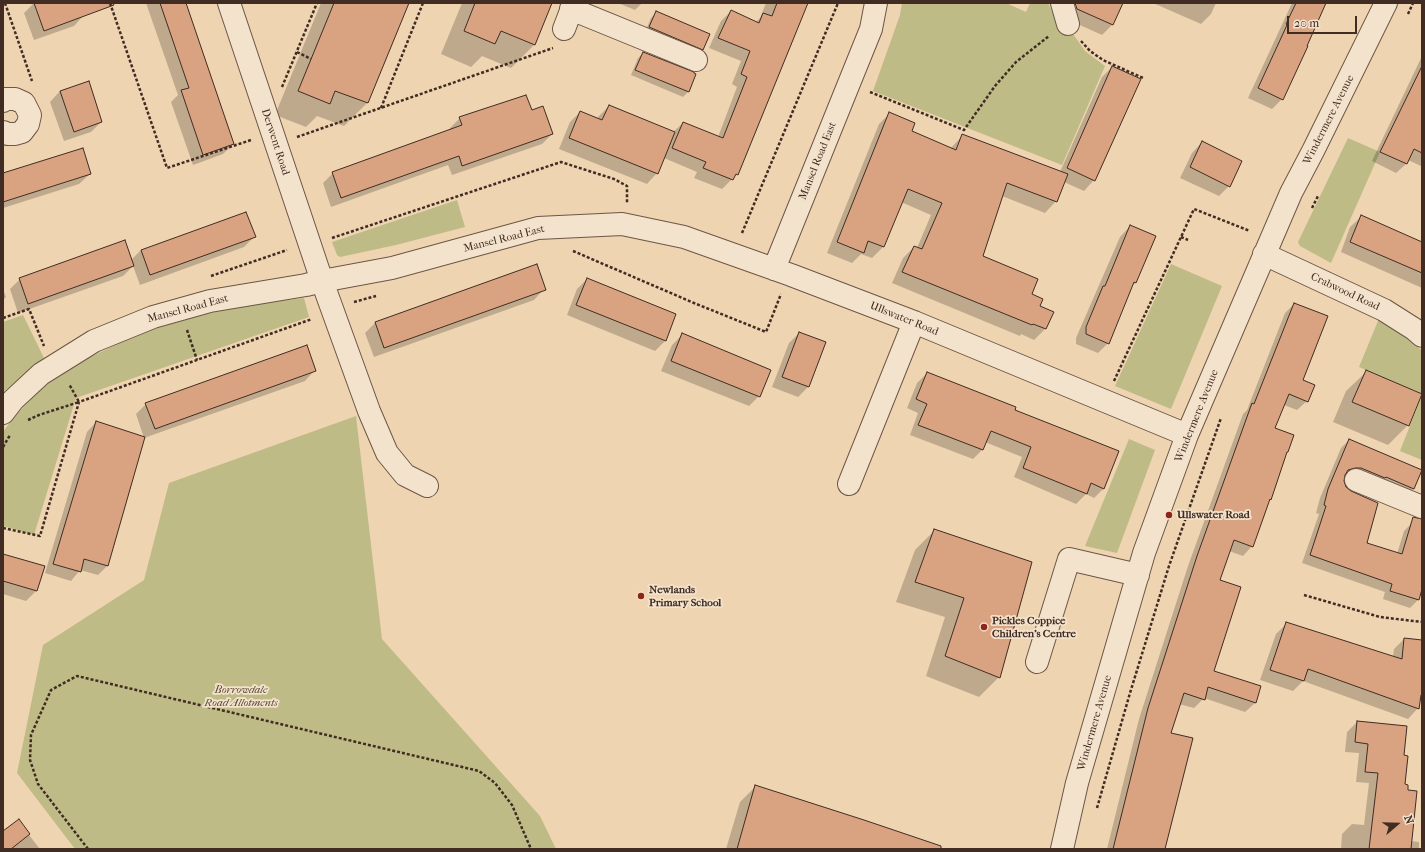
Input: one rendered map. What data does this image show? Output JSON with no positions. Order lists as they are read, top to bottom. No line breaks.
{"streets":{"street":["Windermere Avenue","Derwent Road","Mansel Road East","Crabwood Road","Ullswater Road"]},"crossings":[["Windermere Avenue","Crabwood Road"],["Windermere Avenue","Ullswater Road"],["Derwent Road","Mansel Road East"],["Mansel Road East","Ullswater Road"]],"parks":["Borrowdale Road Allotments"],"places":["Ullswater Road","Newlands Primary School","Pickles Coppice Children's Centre"],"scale_bar":"20 m","north":"right"}
